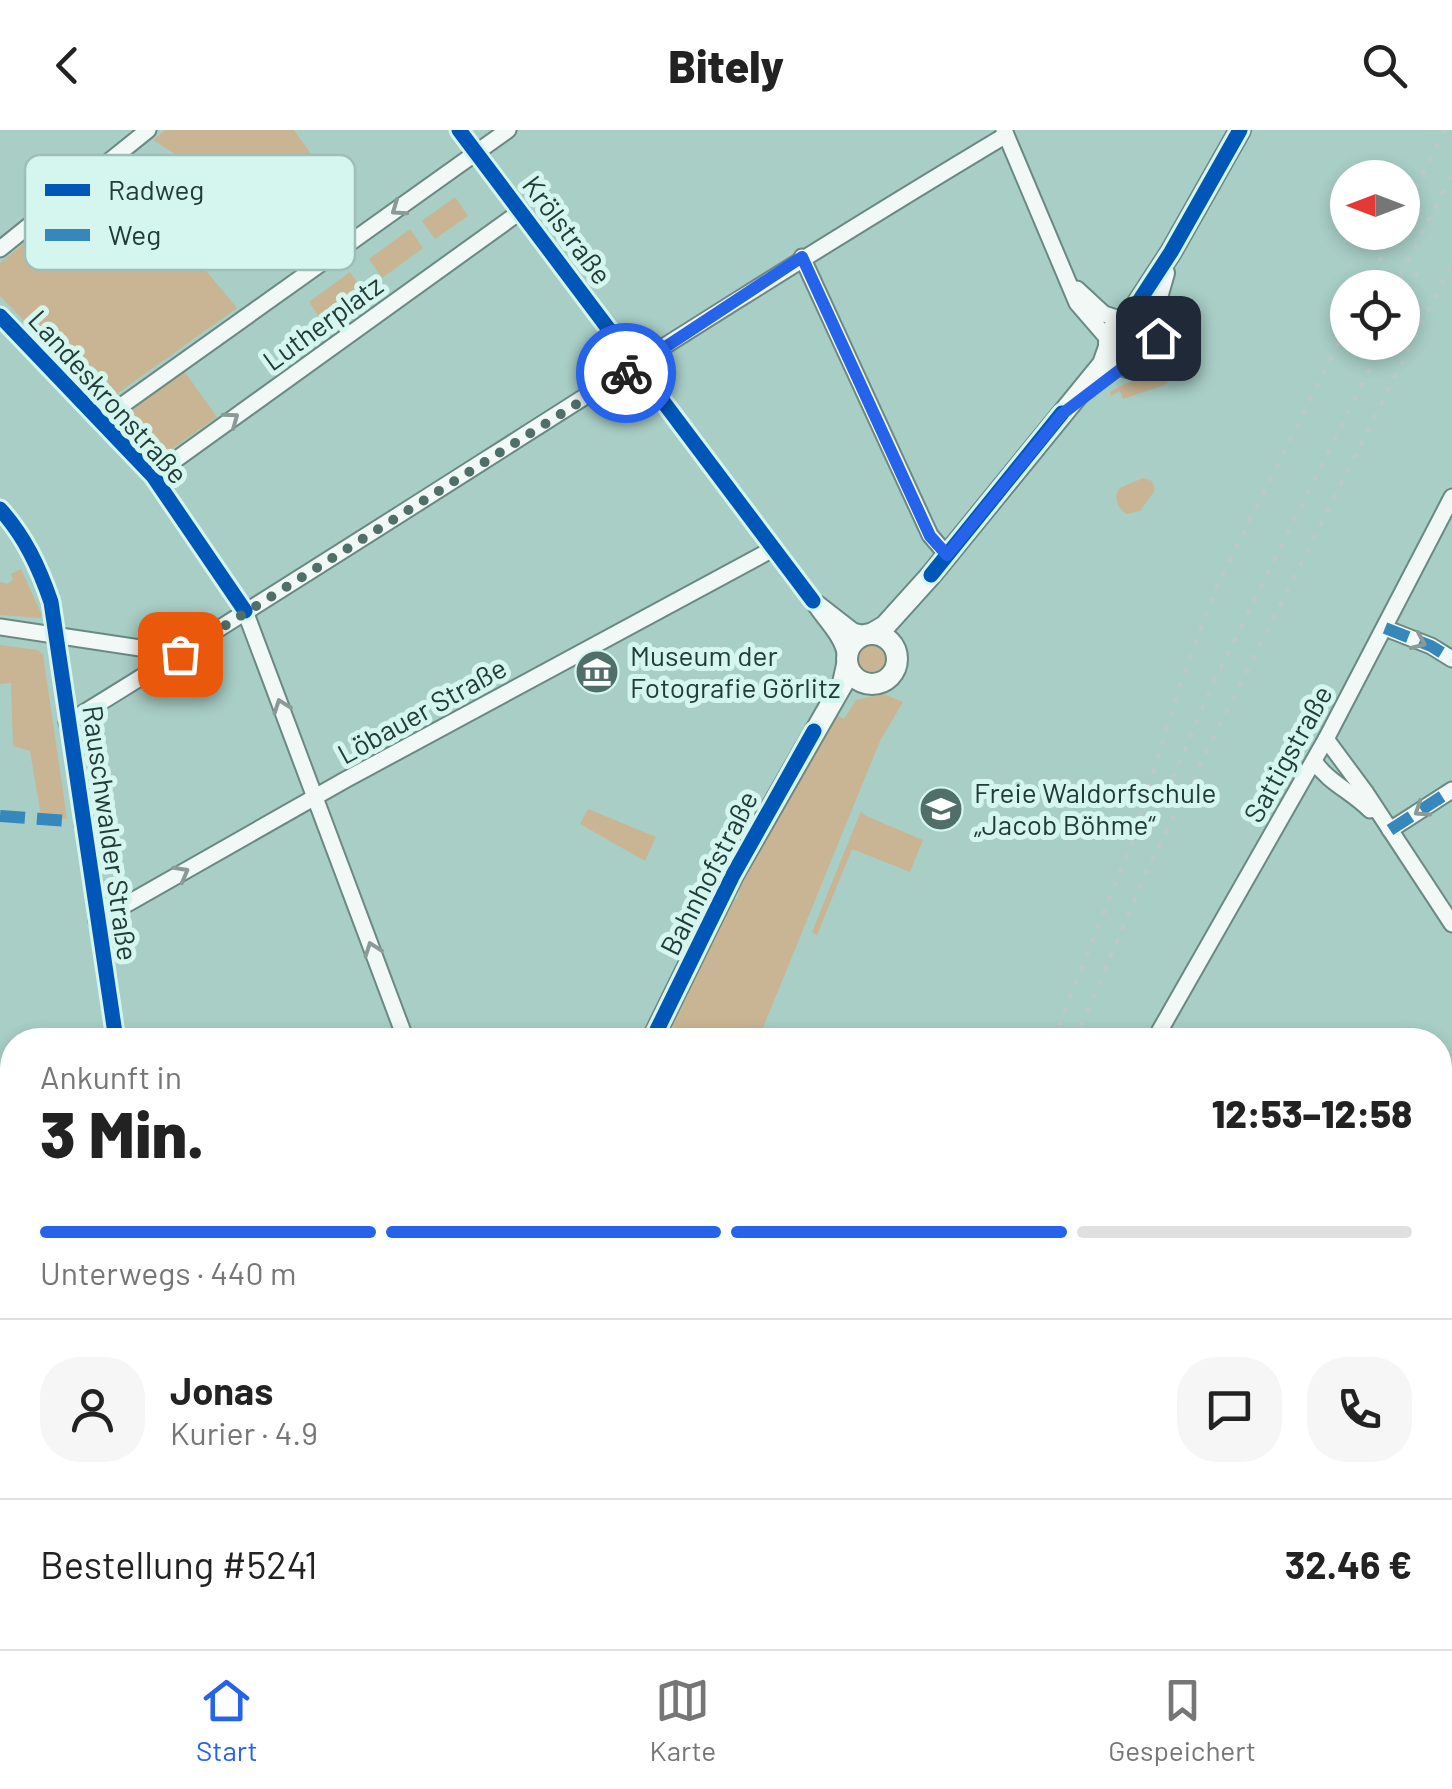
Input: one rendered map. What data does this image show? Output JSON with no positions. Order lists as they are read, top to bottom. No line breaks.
{"streets":{"main road":["Krölstraße","Bahnhofstraße"],"street":["Lutherplatz","Landeskronstraße","Löbauer Straße","Sattigstraße","Rauschwalder Straße"]},"crossings":[["Krölstraße","Lutherplatz"],["Krölstraße","Löbauer Straße"],["Krölstraße","Bahnhofstraße"],["Lutherplatz","Landeskronstraße"],["Landeskronstraße","Löbauer Straße"],["Löbauer Straße","Rauschwalder Straße"]],"one_way":["Landeskronstraße"],"places":{"museum":["Museum der Fotografie Görlitz"],"school or university":["Freie Waldorfschule „Jacob Böhme“"]},"legend":["Radweg","Weg"],"north":"left","page":{"header":"Bitely","heading":["3 Min.","Ankunft in","12:53–12:58"],"panel":["Jonas","Kurier · 4.9","Bestellung #5241","32.46 €"],"bar":"Unterwegs · 440 m","tabs":["Start","Karte","Gespeichert"]}}
